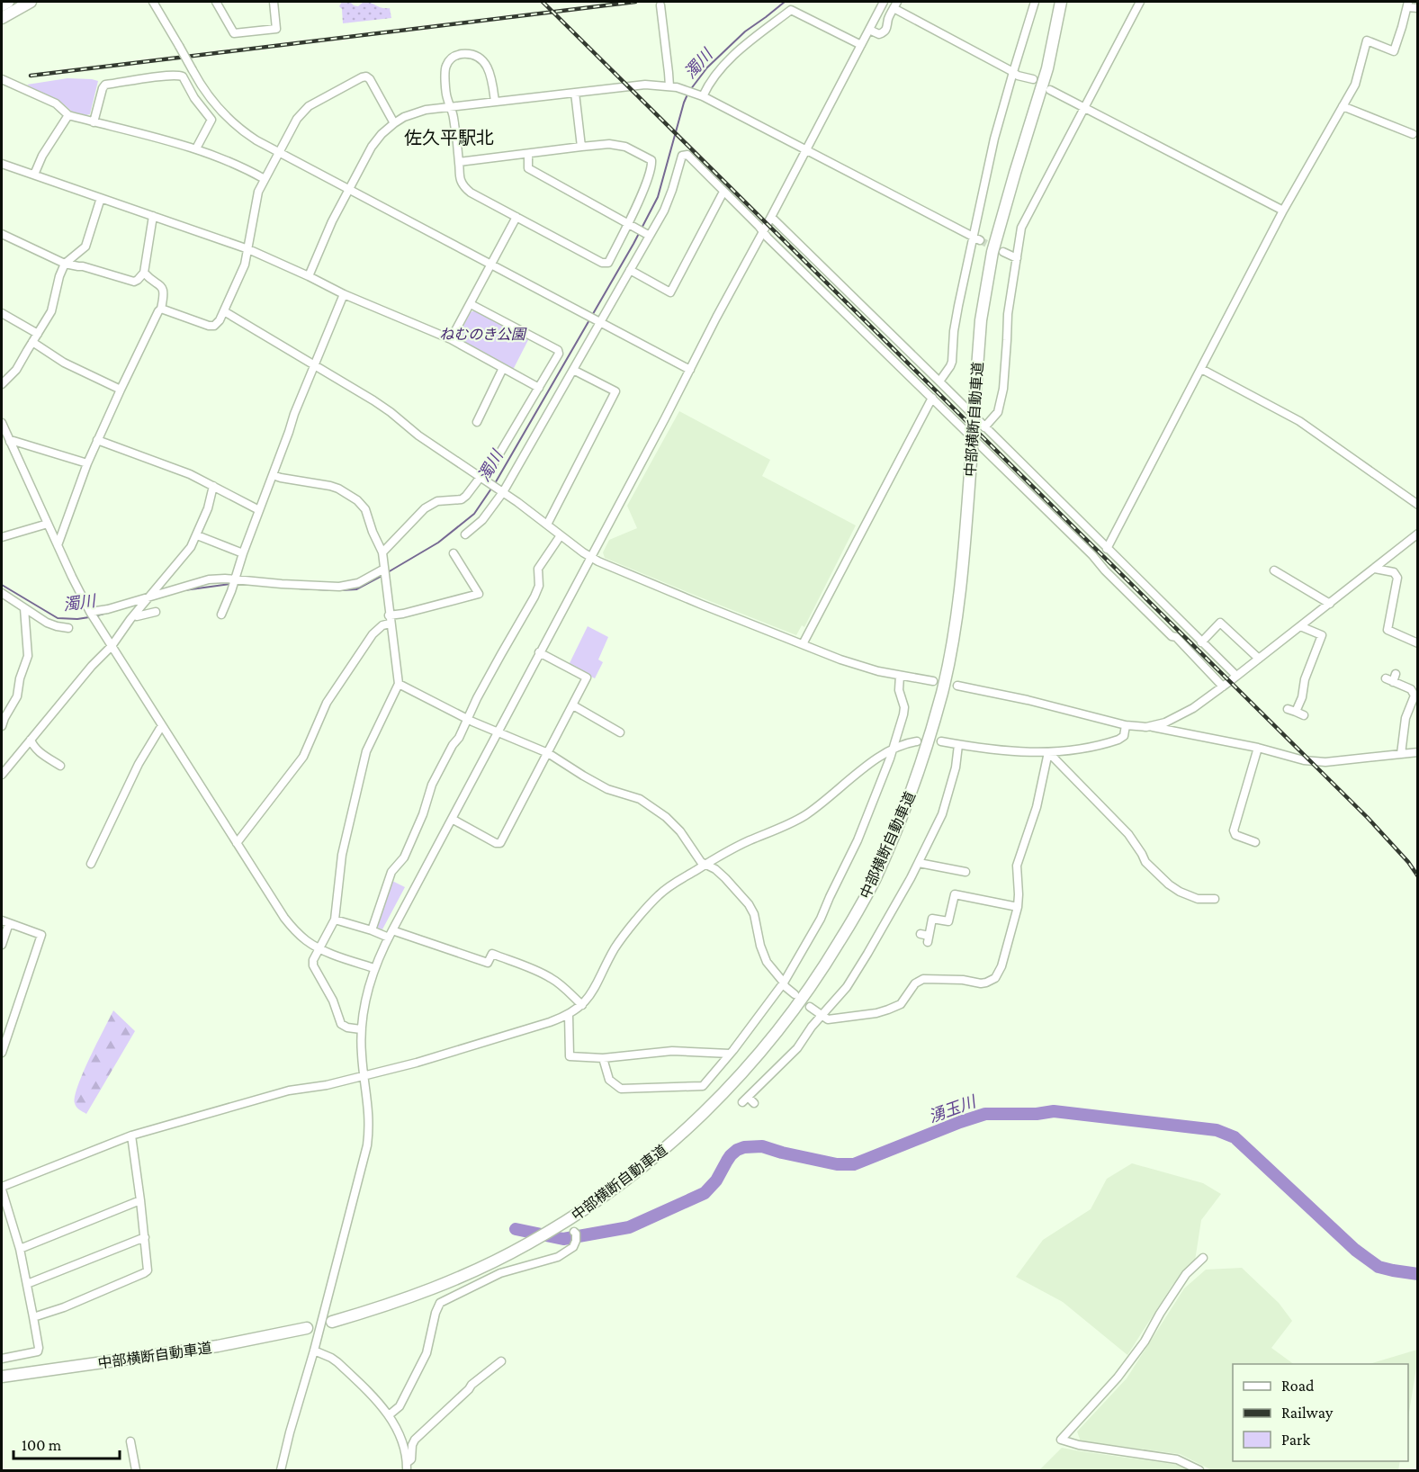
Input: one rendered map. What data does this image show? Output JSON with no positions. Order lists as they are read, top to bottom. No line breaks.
{"streets":{"highway":["中部横断自動車道"]},"districts":["佐久平駅北"],"water":["濁川","湧玉川"],"parks":["ねむのき公園"],"legend":["Road","Railway","Park"],"scale_bar":"100 m"}
